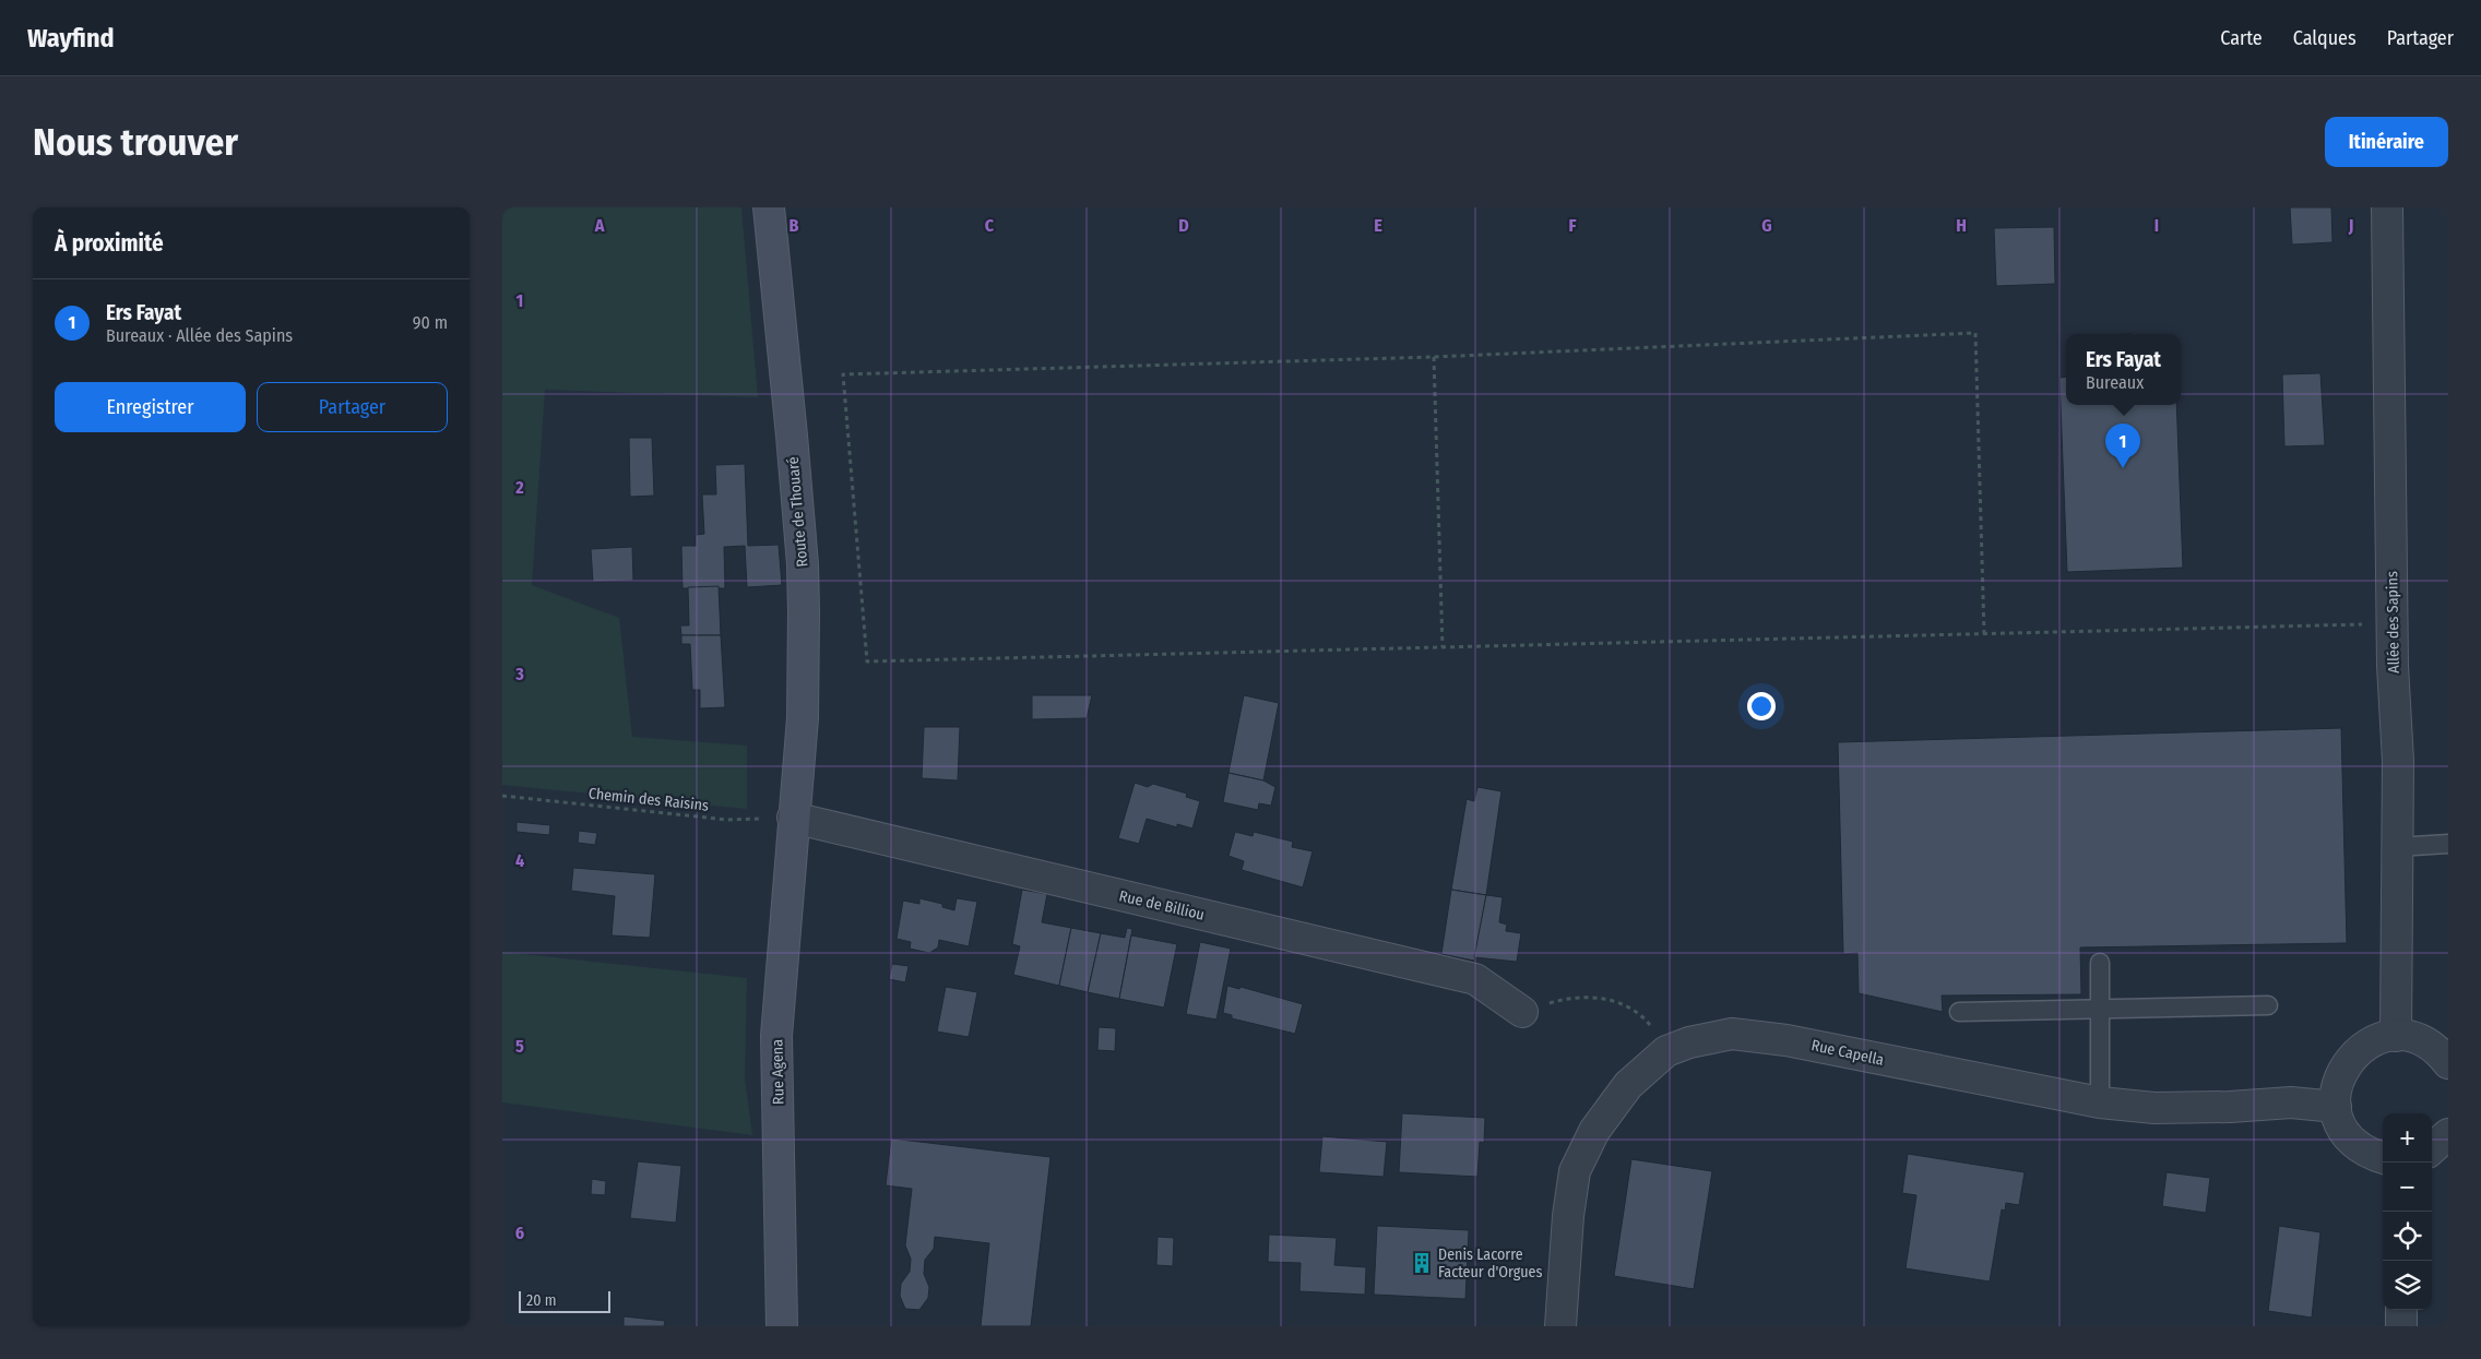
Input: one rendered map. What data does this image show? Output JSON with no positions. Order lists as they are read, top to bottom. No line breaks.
{"streets":{"main road":["Route de Thouaré","Rue Agena"],"street":["Allée des Sapins","Rue de Billiou","Rue Capella"],"path":["Chemin des Raisins"]},"crossings":[["Route de Thouaré","Chemin des Raisins"],["Route de Thouaré","Rue de Billiou"],["Route de Thouaré","Rue Agena"],["Chemin des Raisins","Rue de Billiou"],["Chemin des Raisins","Rue Agena"],["Rue de Billiou","Rue Agena"]],"places":{"building":["Denis Lacorre Facteur d'Orgues"]},"scale_bar":"20 m","page":{"header":"Wayfind","nav":["Carte","Calques","Partager"],"buttons":["Itinéraire",["Enregistrer","Partager"]],"title":"Nous trouver","heading":"À proximité","list":[{"mark":"1","name":"Ers Fayat","note":"Bureaux · Allée des Sapins","value":"90 m"}],"popup":["Ers Fayat","Bureaux"],"pins":"1","map_buttons":["+","−"],"scale":"20 m"},"grid":{"columns":["A","B","C","D","E","F","G","H","I","J"],"rows":["1","2","3","4","5","6"]}}
